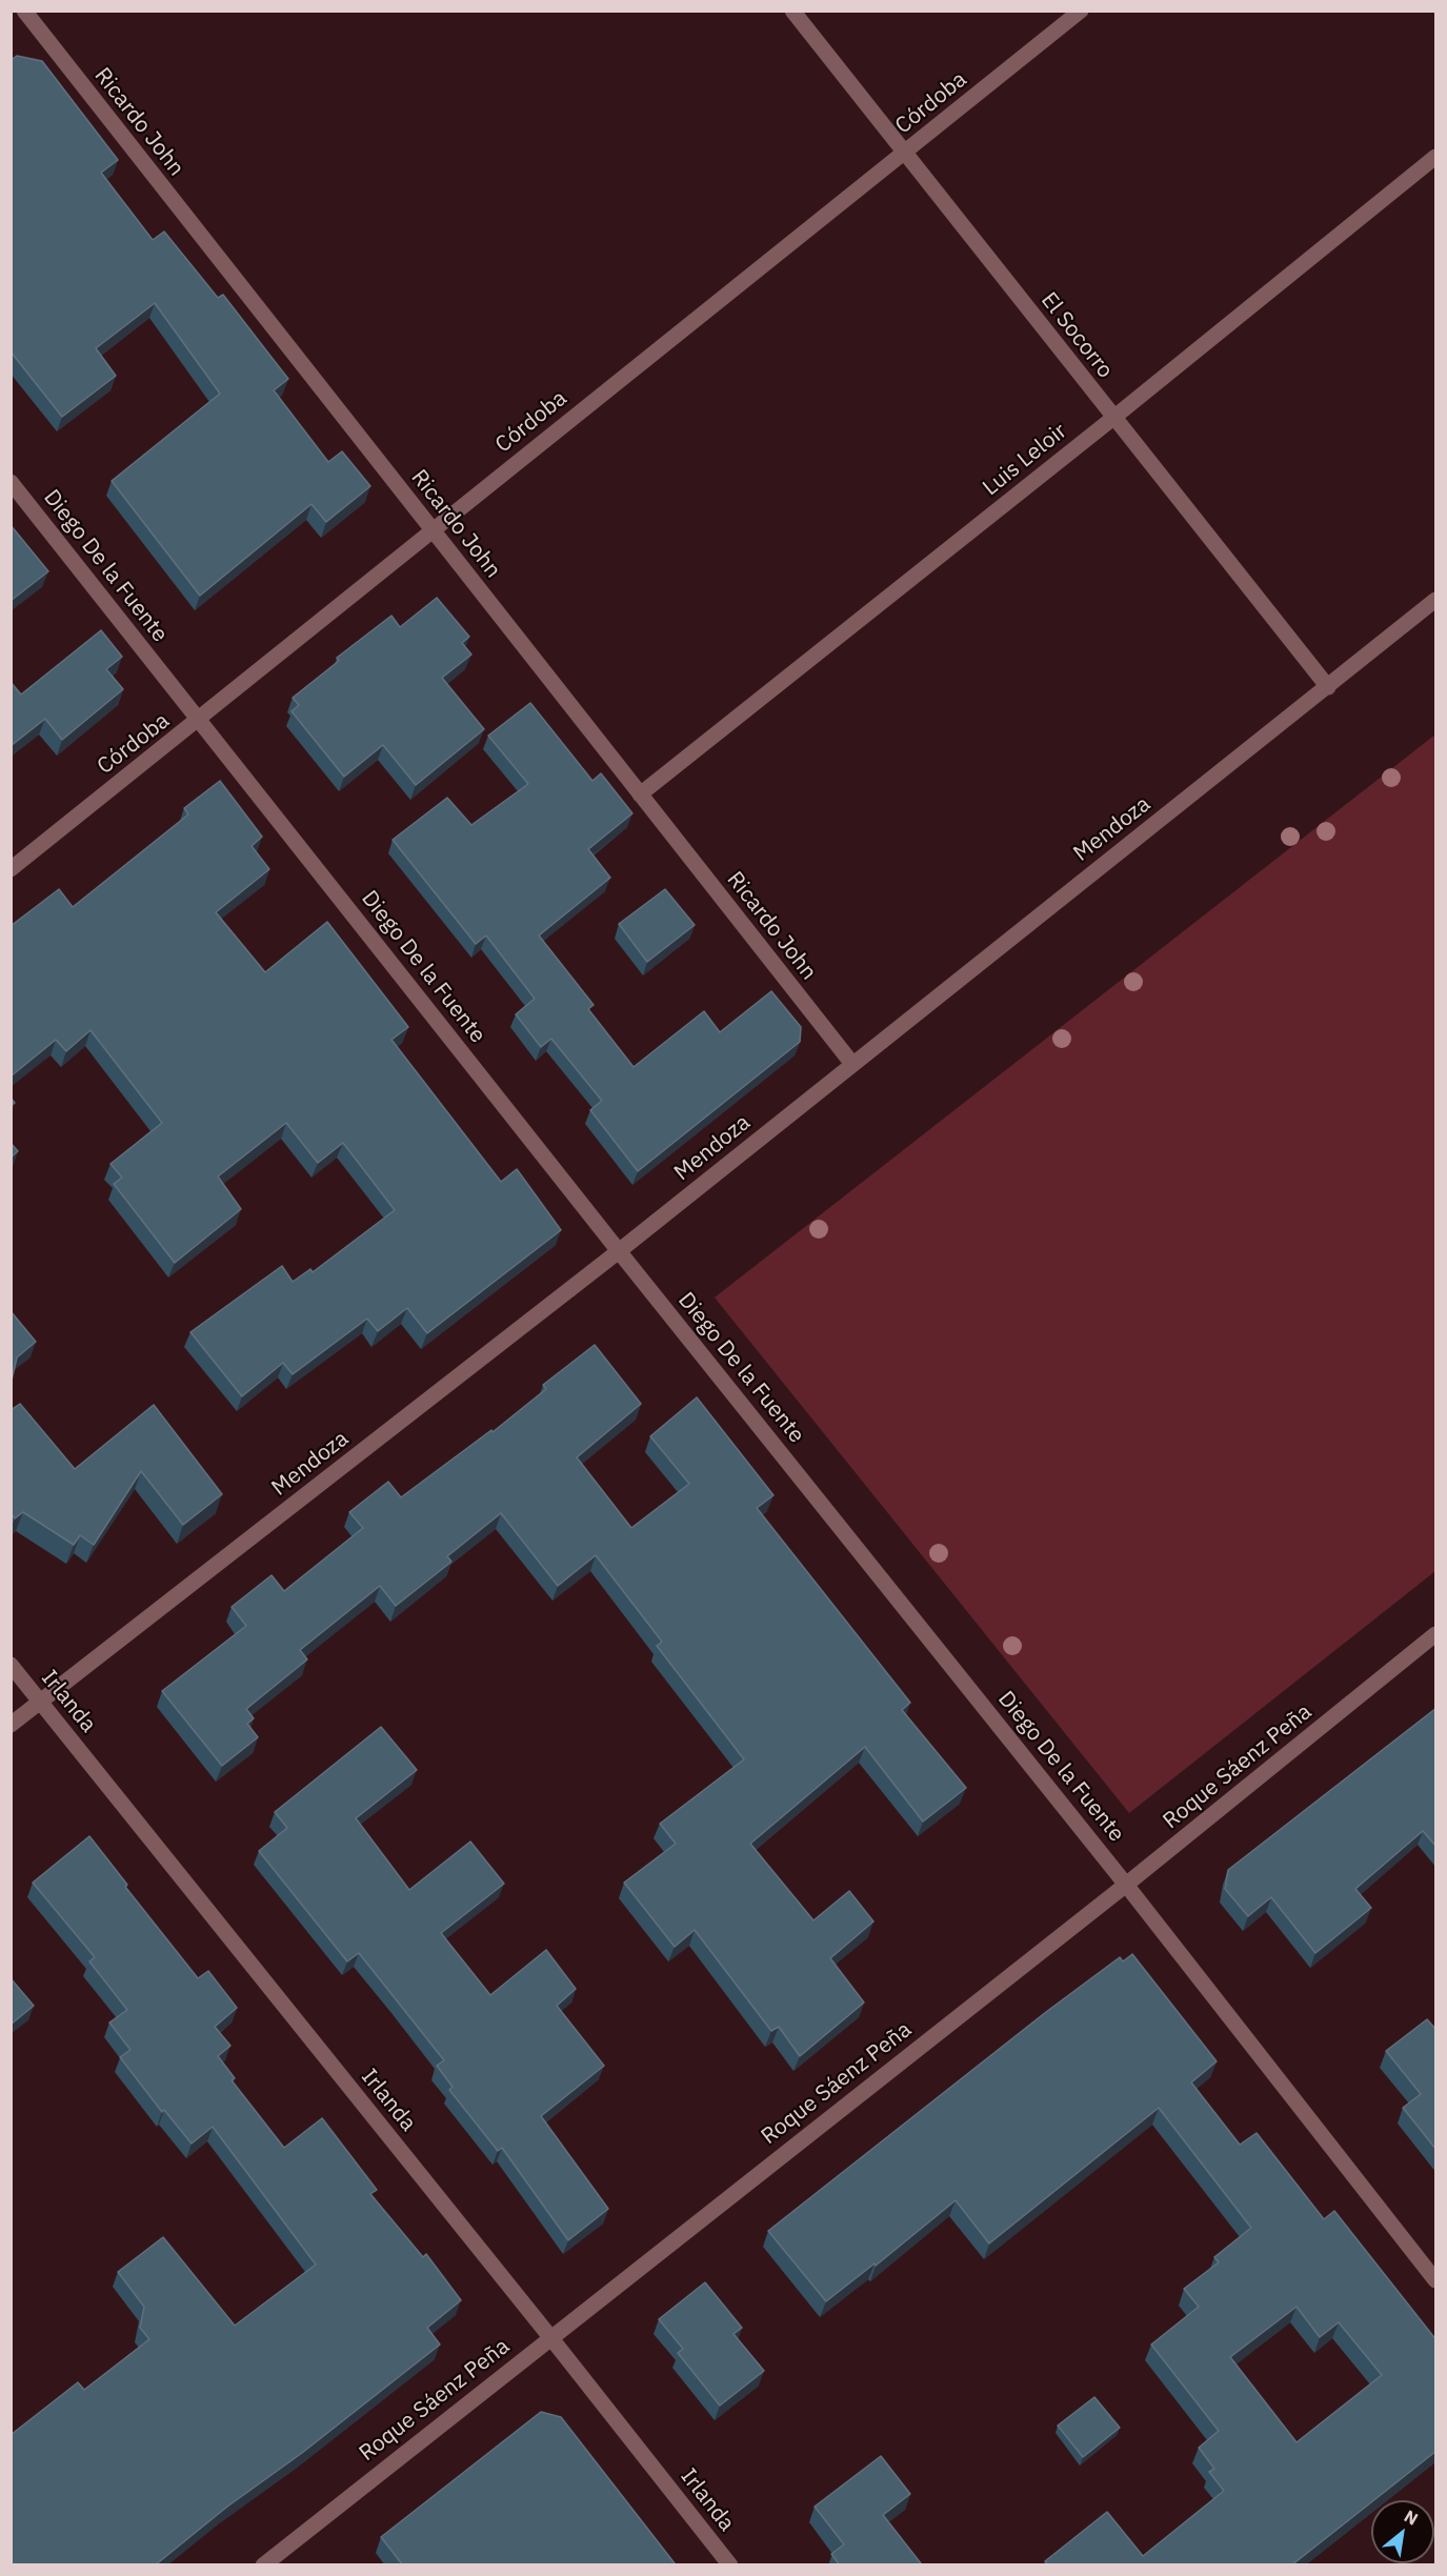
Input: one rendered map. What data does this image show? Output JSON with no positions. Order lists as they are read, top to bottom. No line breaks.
{"streets":{"street":["Córdoba","Ricardo John","El Socorro","Luis Leloir","Diego De la Fuente","Mendoza","Irlanda","Roque Sáenz Peña"]},"crossings":[["Córdoba","Ricardo John"],["Córdoba","El Socorro"],["Córdoba","Diego De la Fuente"],["Ricardo John","Luis Leloir"],["Ricardo John","Mendoza"],["El Socorro","Luis Leloir"],["El Socorro","Mendoza"],["Diego De la Fuente","Mendoza"],["Diego De la Fuente","Roque Sáenz Peña"],["Mendoza","Irlanda"],["Irlanda","Roque Sáenz Peña"]],"north":"top right"}
